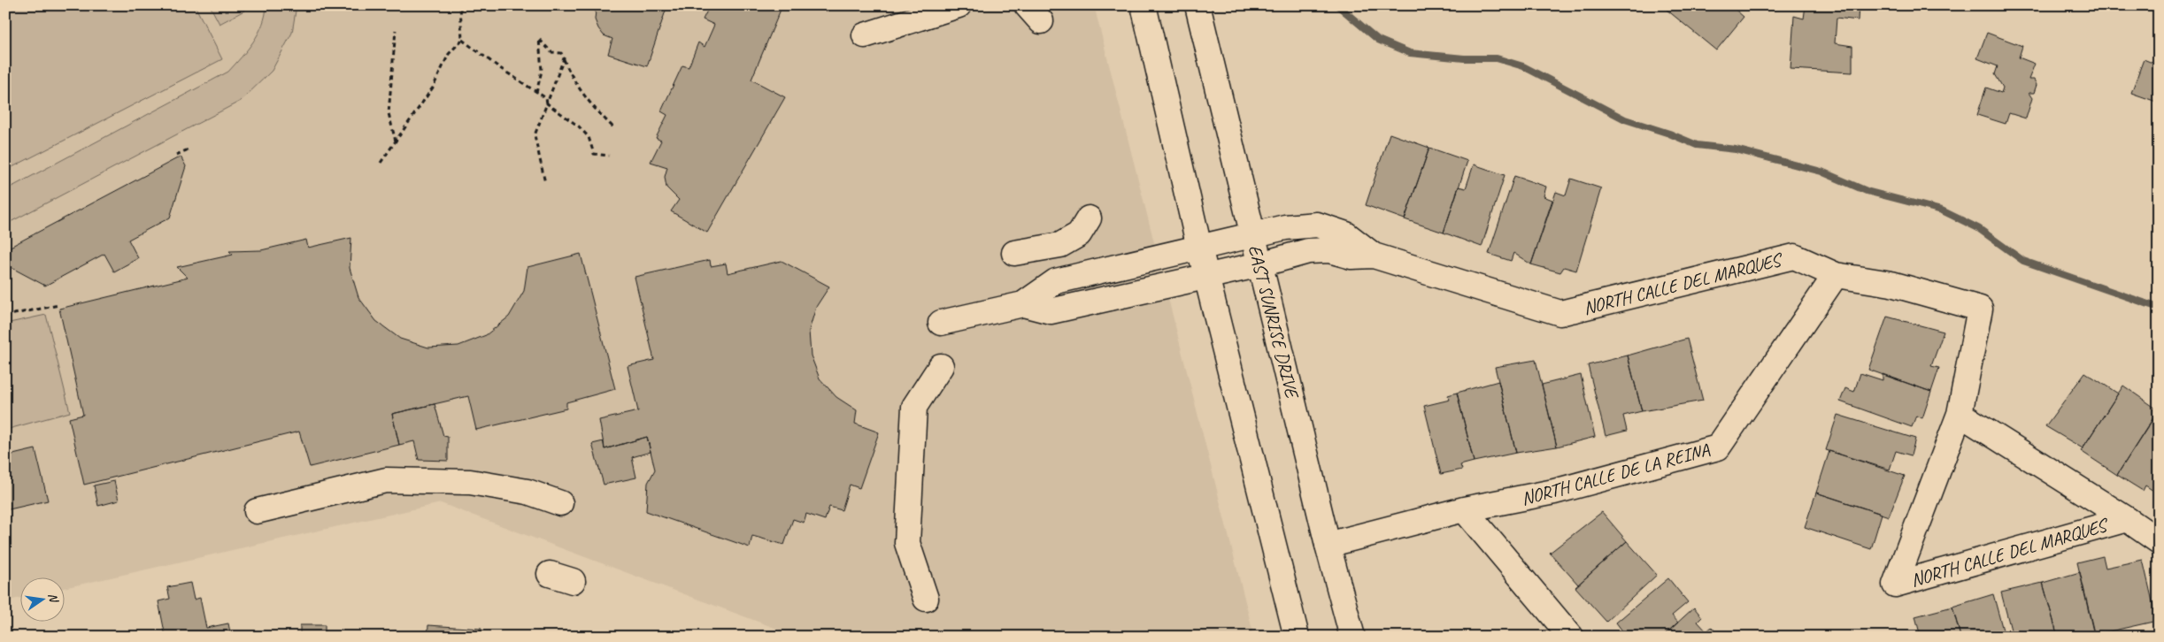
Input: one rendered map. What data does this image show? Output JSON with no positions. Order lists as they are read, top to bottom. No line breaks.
{"streets":{"street":["NORTH CALLE DEL MARQUES","EAST SUNRISE DRIVE","NORTH CALLE DE LA REINA"]},"crossings":[["NORTH CALLE DEL MARQUES","EAST SUNRISE DRIVE"],["NORTH CALLE DEL MARQUES","NORTH CALLE DE LA REINA"],["EAST SUNRISE DRIVE","NORTH CALLE DE LA REINA"]],"north":"right"}
